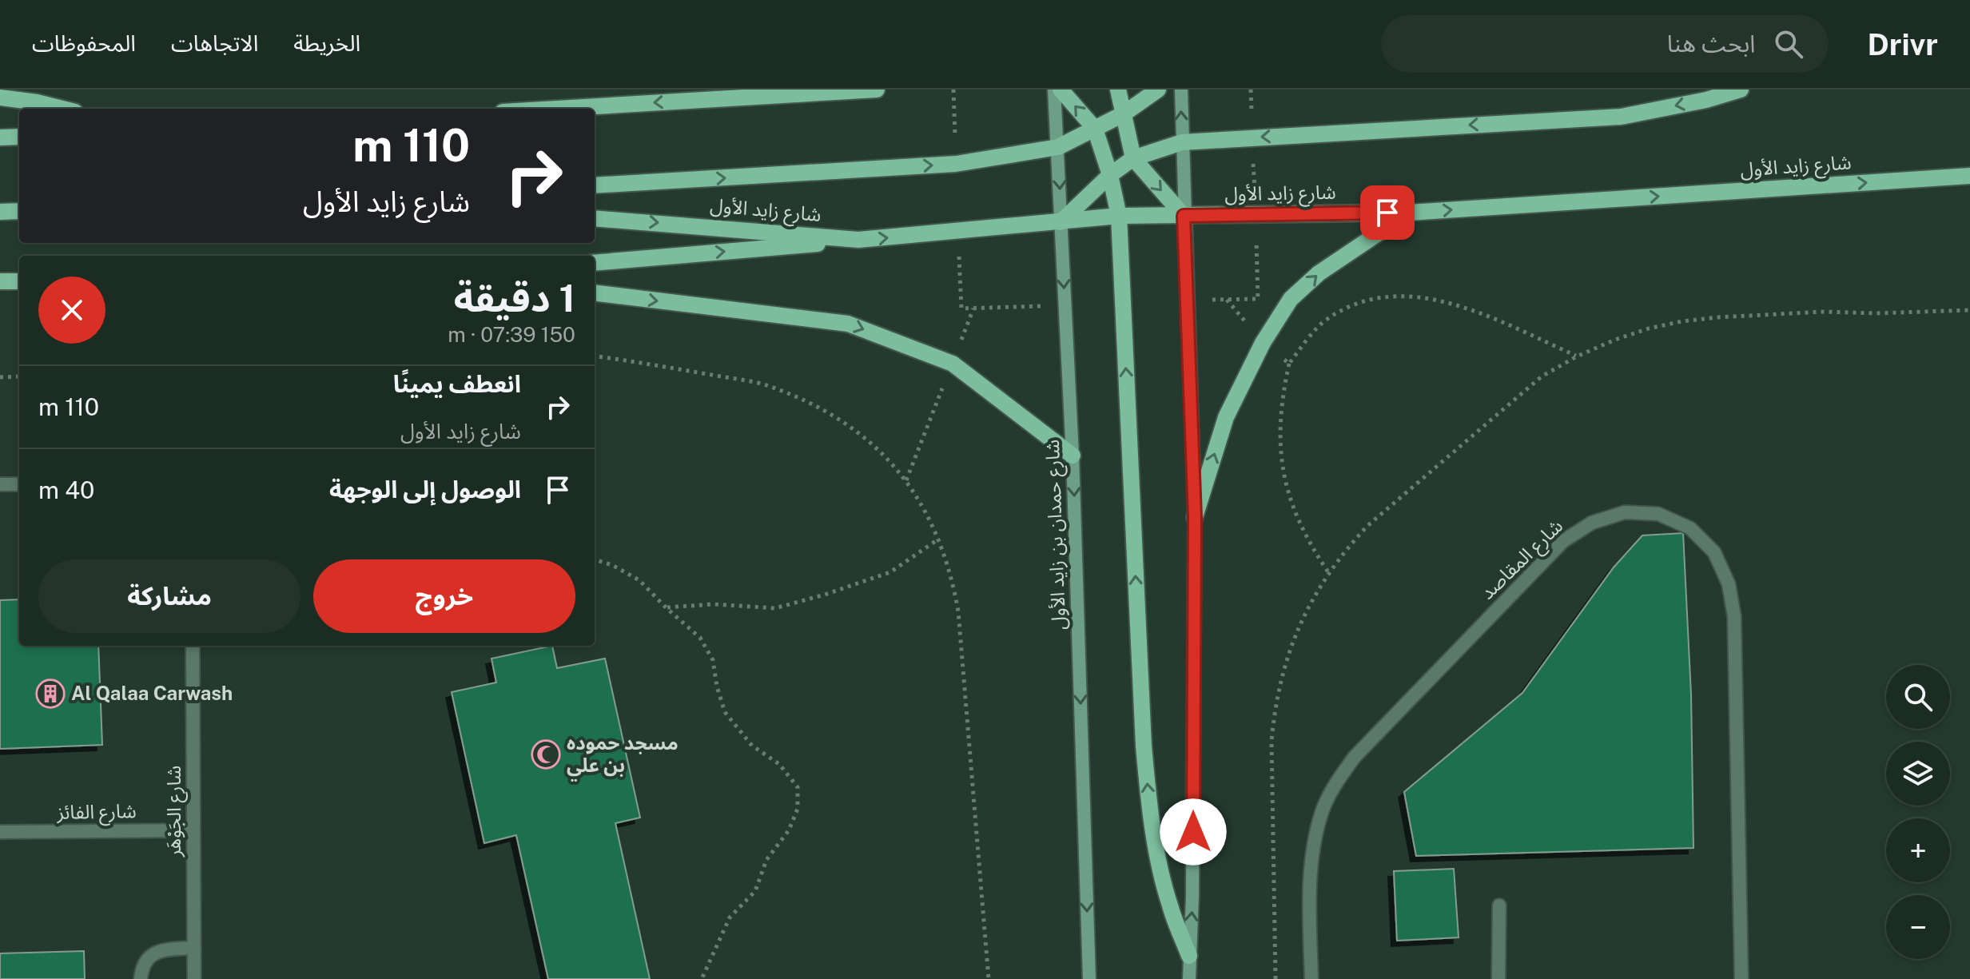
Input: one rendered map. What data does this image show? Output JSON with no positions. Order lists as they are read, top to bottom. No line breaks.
{"streets":{"main road":["شارع زايد الأول","شارع حمدان بن زايد الأول"],"street":["شارع المقاصد","شارع الجَوْهَر","شارع الفائز"]},"crossings":[["شارع زايد الأول","شارع حمدان بن زايد الأول"],["شارع الجَوْهَر","شارع الفائز"]],"places":{"building":["Al Qalaa Carwash"],"mosque":["مسجد حموده بن علي"]},"page":{"header":"Drivr","search":"ابحث هنا","nav":["الخريطة","الاتجاهات","المحفوظات"],"turn":["110 m","شارع زايد الأول"],"heading":["1 دقيقة","150 m · 07:39"],"list":[{"name":"انعطف يمينًا","note":"شارع زايد الأول","value":"110 m"},{"name":"الوصول إلى الوجهة","value":"40 m"}],"buttons":["خروج","مشاركة"],"map_buttons":["+","−"]}}
